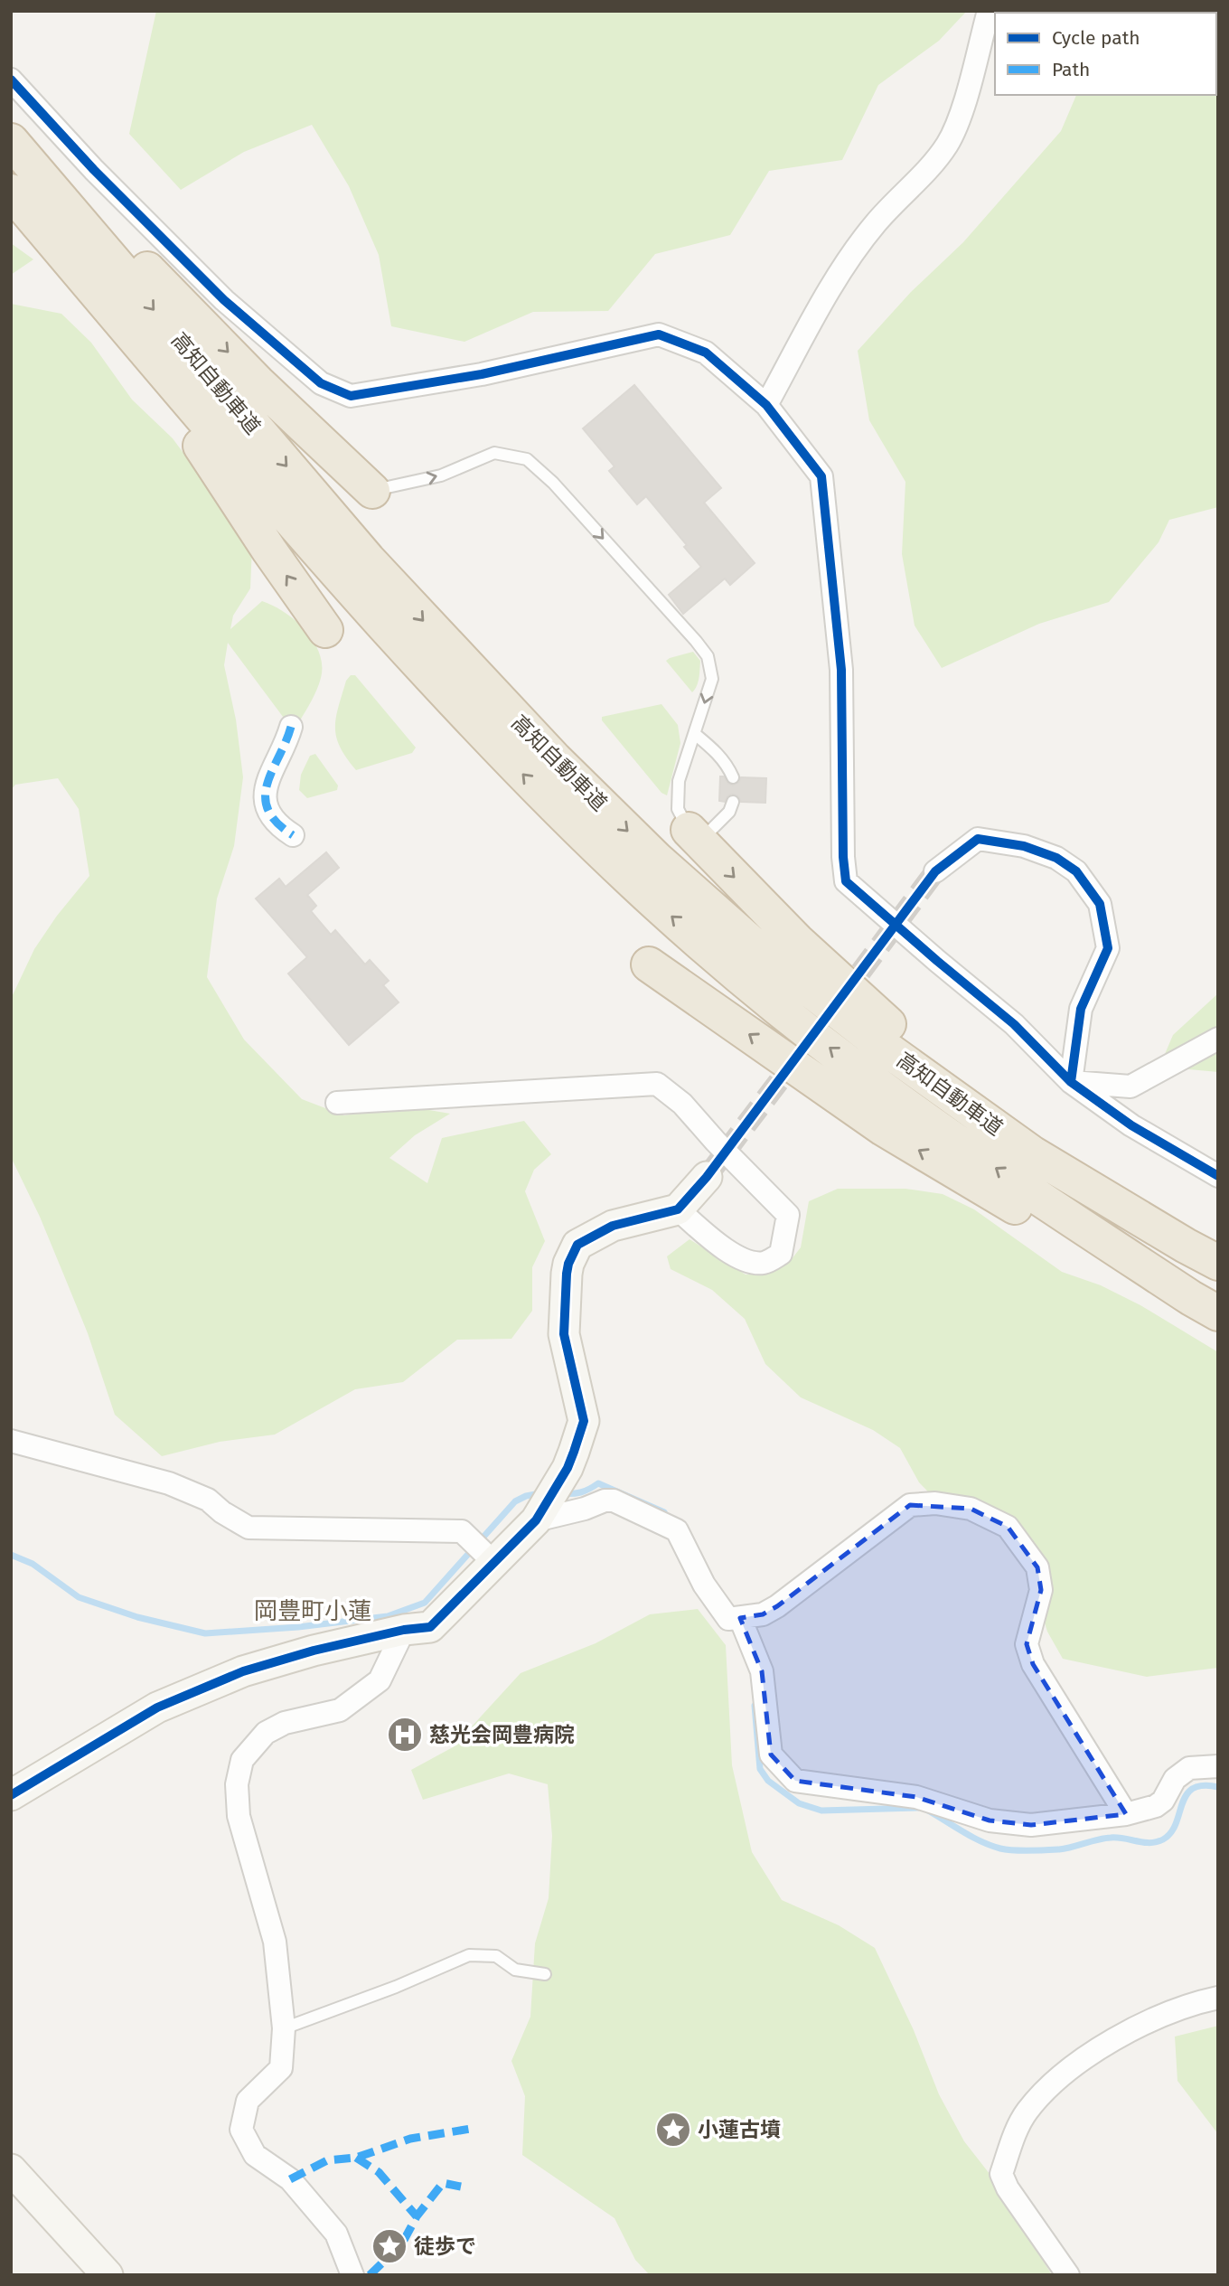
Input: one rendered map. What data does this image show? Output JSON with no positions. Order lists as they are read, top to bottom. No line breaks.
{"streets":{"highway":["高知自動車道"]},"districts":["岡豊町小蓮"],"places":{"hospital":["慈光会岡豊病院"],"place":["小蓮古墳","徒歩で"]},"legend":["Cycle path","Path"]}
